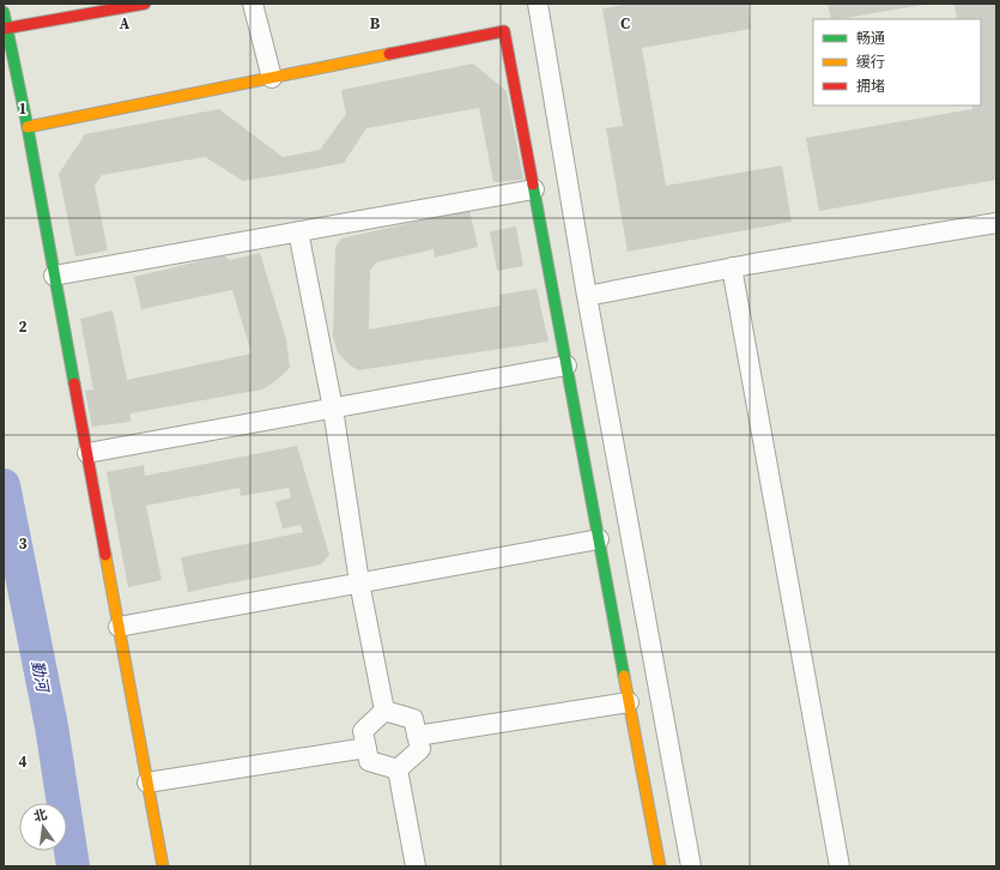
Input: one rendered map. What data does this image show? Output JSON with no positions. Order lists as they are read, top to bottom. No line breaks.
{"water":["勤河"],"legend":["畅通","缓行","拥堵"],"north":"top","grid":{"columns":["A","B","C"],"rows":["1","2","3","4"]}}
